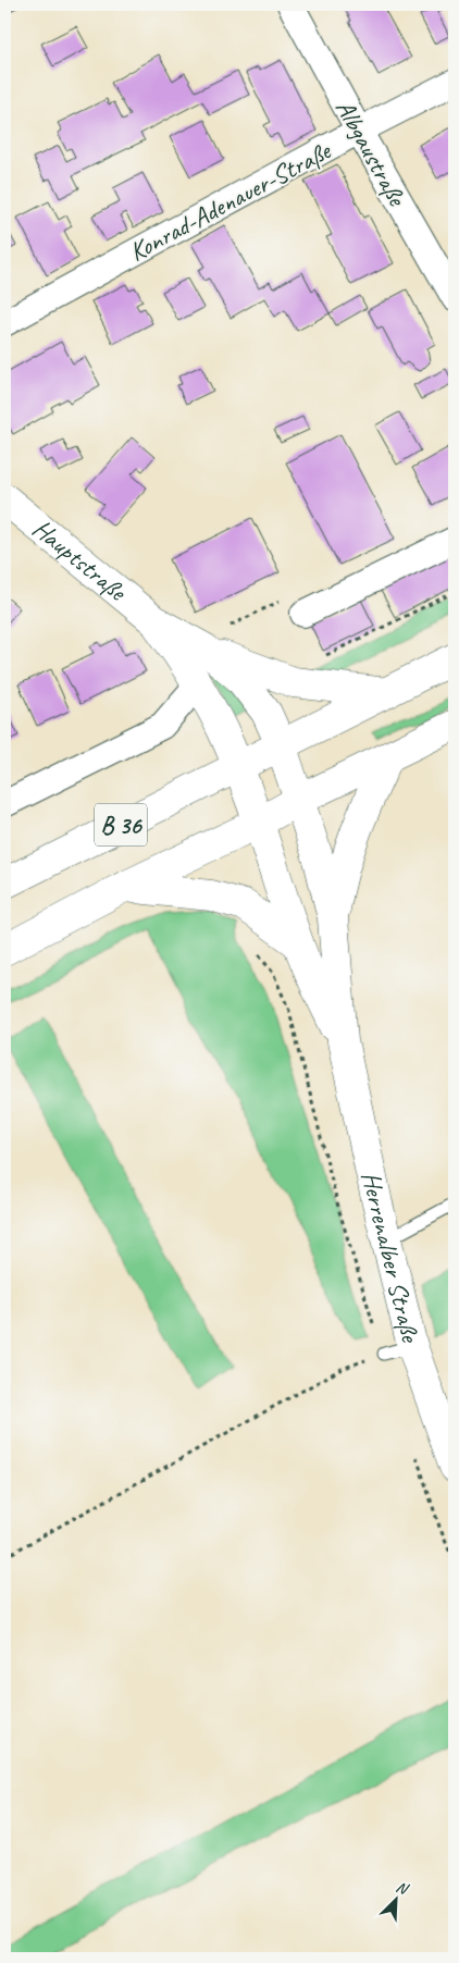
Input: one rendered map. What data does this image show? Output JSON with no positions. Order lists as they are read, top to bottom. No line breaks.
{"streets":{"street":["Albgaustraße","Konrad-Adenauer-Straße","Hauptstraße","B 36","Herrenalber Straße"]},"crossings":[["Albgaustraße","Konrad-Adenauer-Straße"],["Hauptstraße","B 36"],["Hauptstraße","Herrenalber Straße"],["B 36","Herrenalber Straße"]],"north":"top right"}
